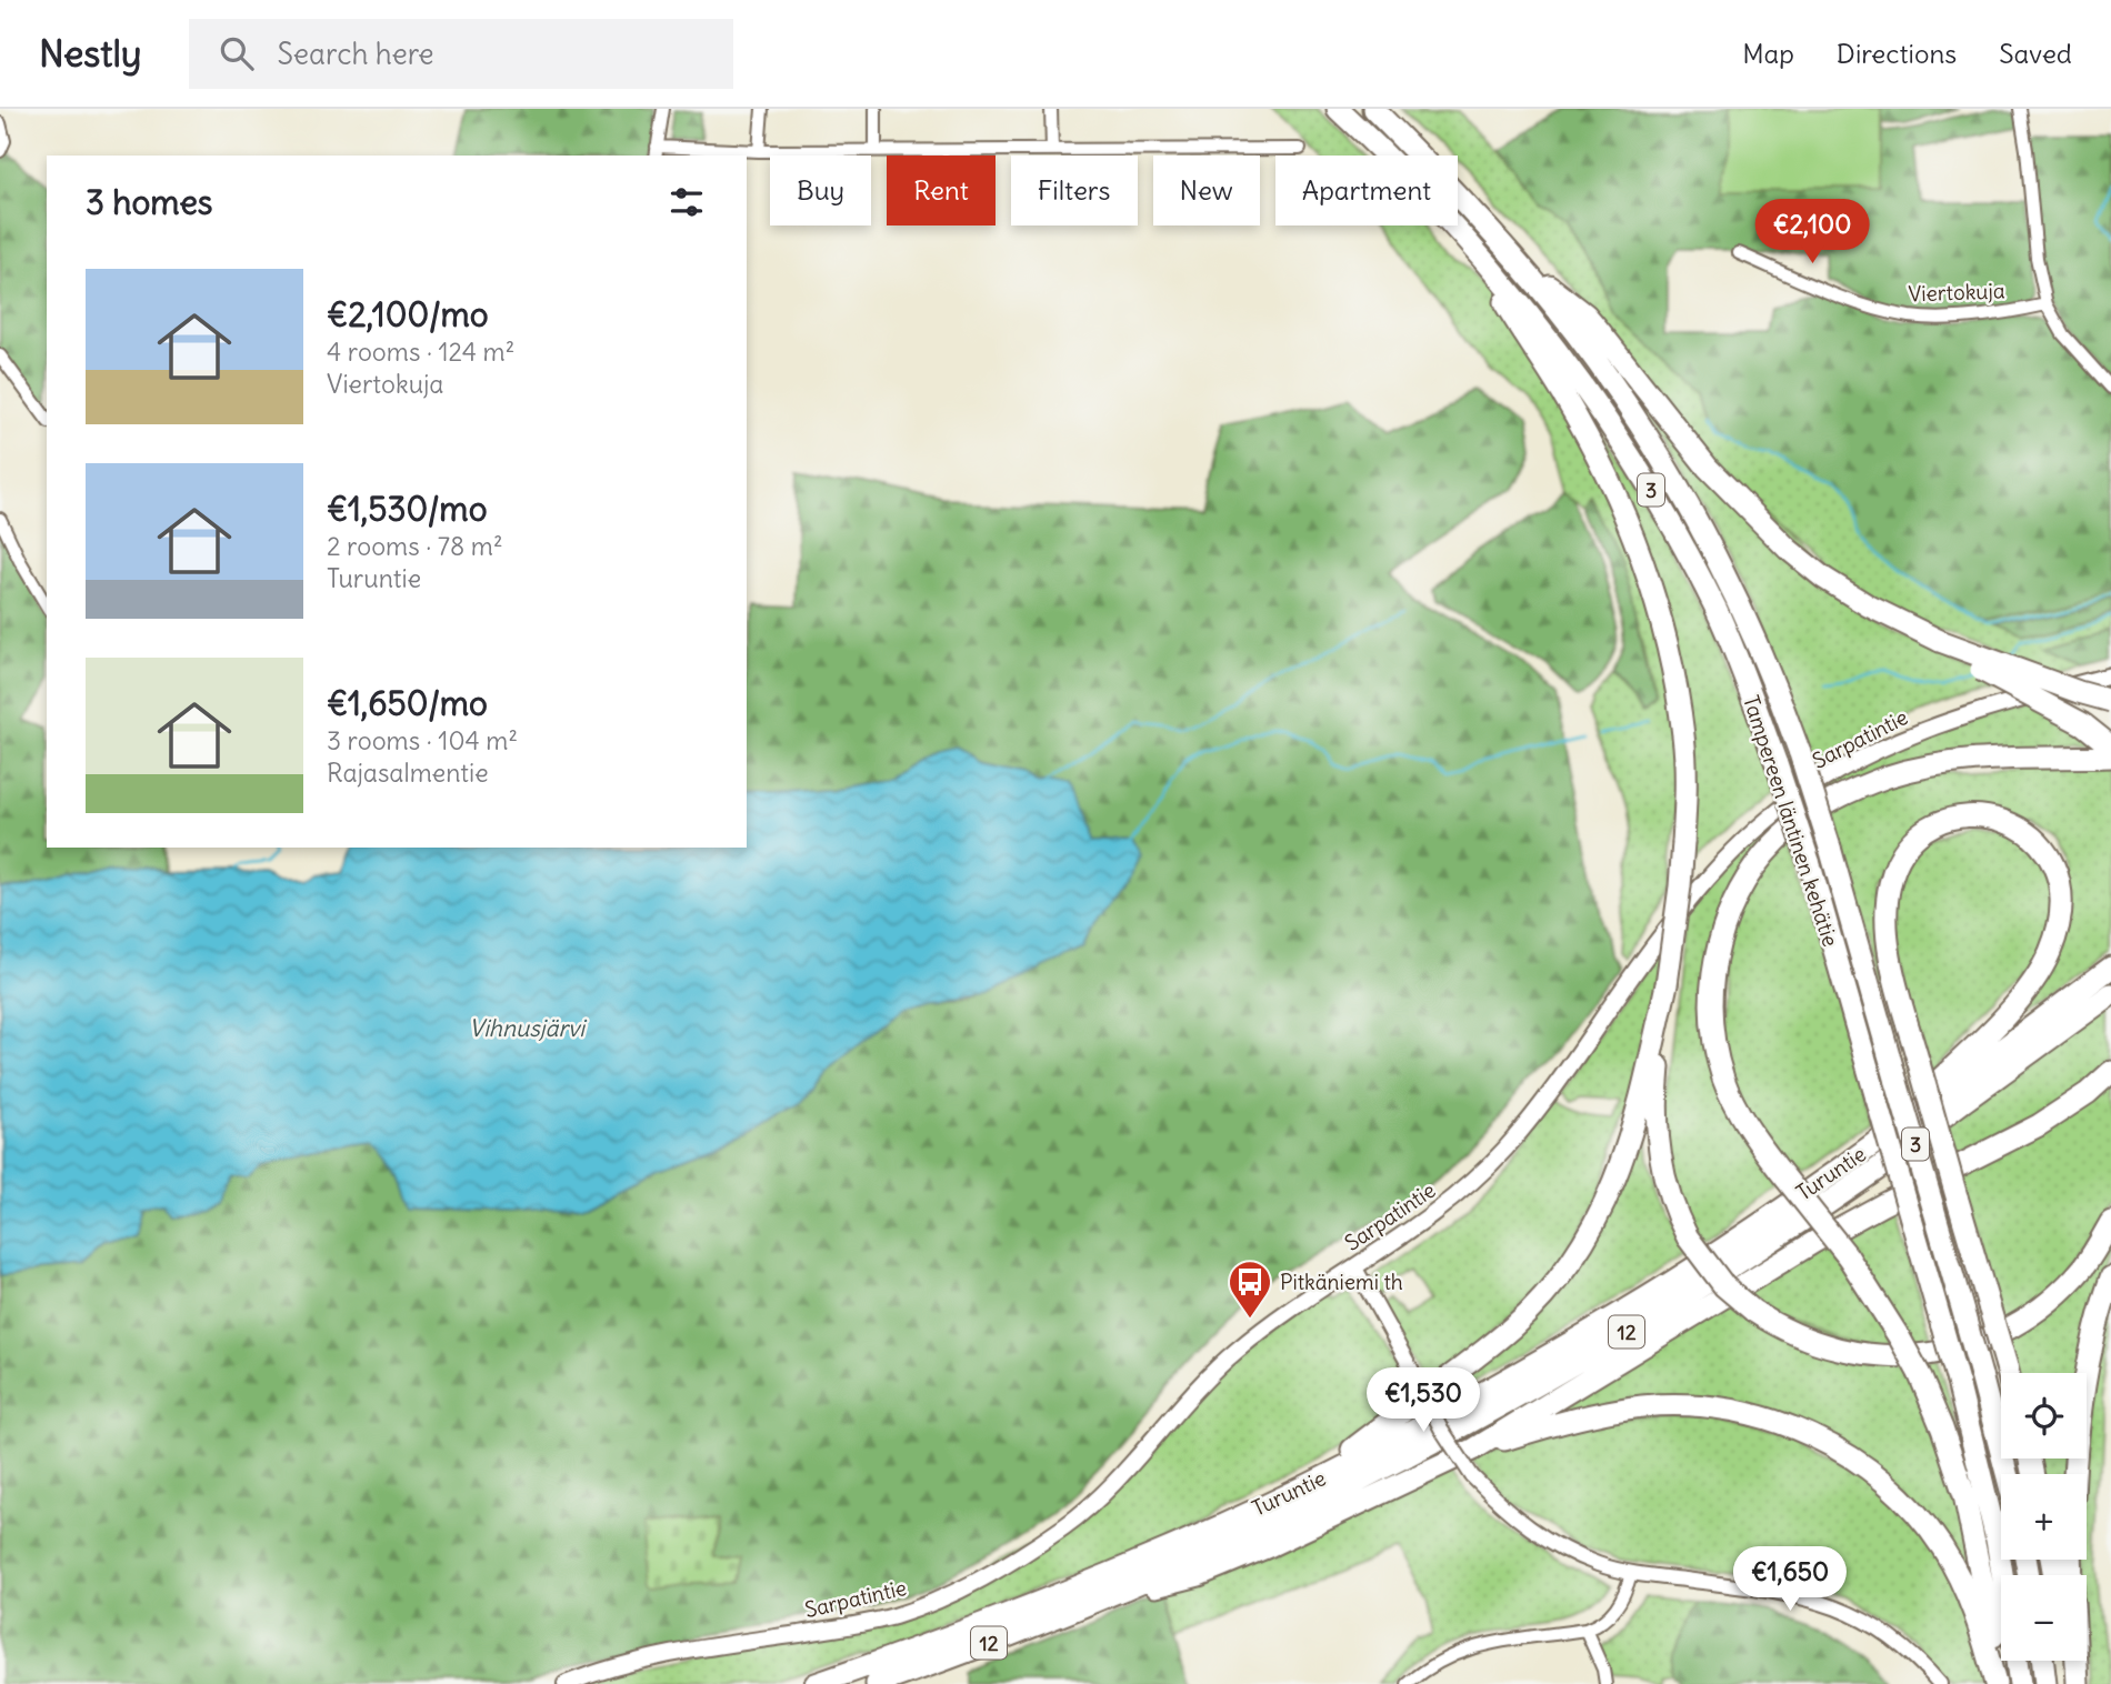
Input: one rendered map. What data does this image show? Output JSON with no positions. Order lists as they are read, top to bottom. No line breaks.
{"streets":{"highway":["3","Tampereen läntinen kehätie","Turuntie","12"],"main road":["Sarpatintie"],"street":["Viertokuja"]},"water":["Vihnusjärvi"],"places":{"bus stop":["Pitkäniemi th"]},"page":{"header":"Nestly","search":"Search here","nav":["Map","Directions","Saved"],"chip":["Buy","Rent","Filters","New","Apartment"],"heading":"3 homes","price":["€2,100","€1,530","€1,650"],"list":[{"name":"€2,100/mo","note":"4 rooms · 124 m² · Viertokuja"},{"name":"€1,530/mo","note":"2 rooms · 78 m² · Turuntie"},{"name":"€1,650/mo","note":"3 rooms · 104 m² · Rajasalmentie"}],"map_buttons":["+","−"]}}
